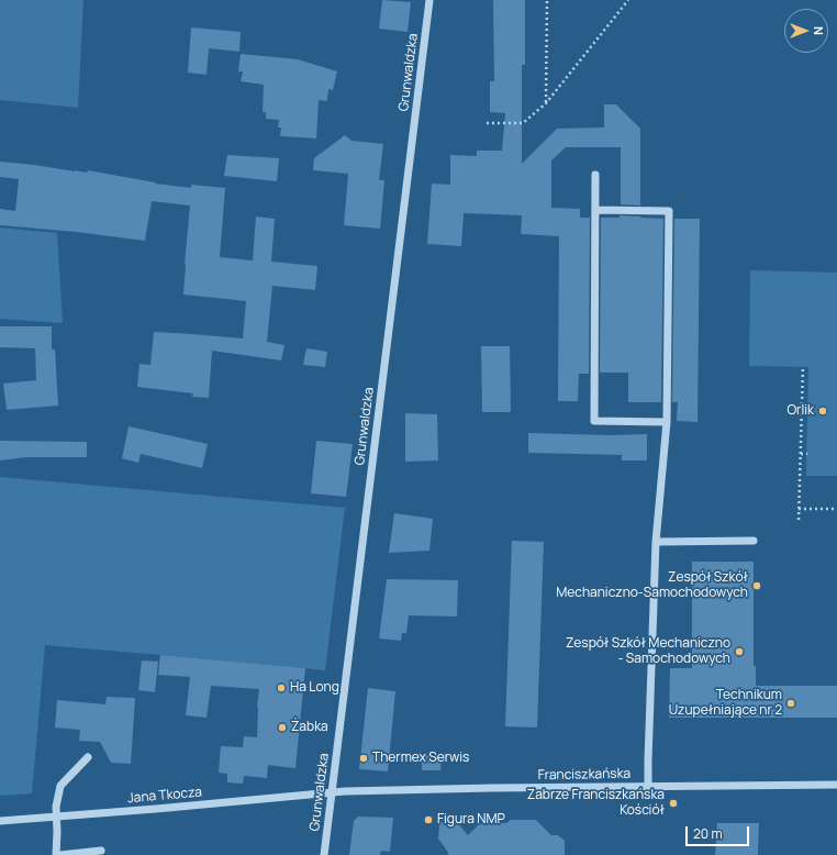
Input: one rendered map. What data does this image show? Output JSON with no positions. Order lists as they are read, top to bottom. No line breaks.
{"streets":{"street":["Grunwaldzka","Franciszkańska","Jana Tkocza"]},"crossings":[["Grunwaldzka","Franciszkańska"],["Grunwaldzka","Jana Tkocza"],["Franciszkańska","Jana Tkocza"]],"places":["Orlik","Zespół Szkół Mechaniczno-Samochodowych","Zespół Szkół Mechaniczno - Samochodowych","Ha Long","Technikum Uzupełniające nr 2","Żabka","Thermex Serwis","Zabrze Franciszkańska Kościół","Figura NMP"],"scale_bar":"20 m","north":"right"}
